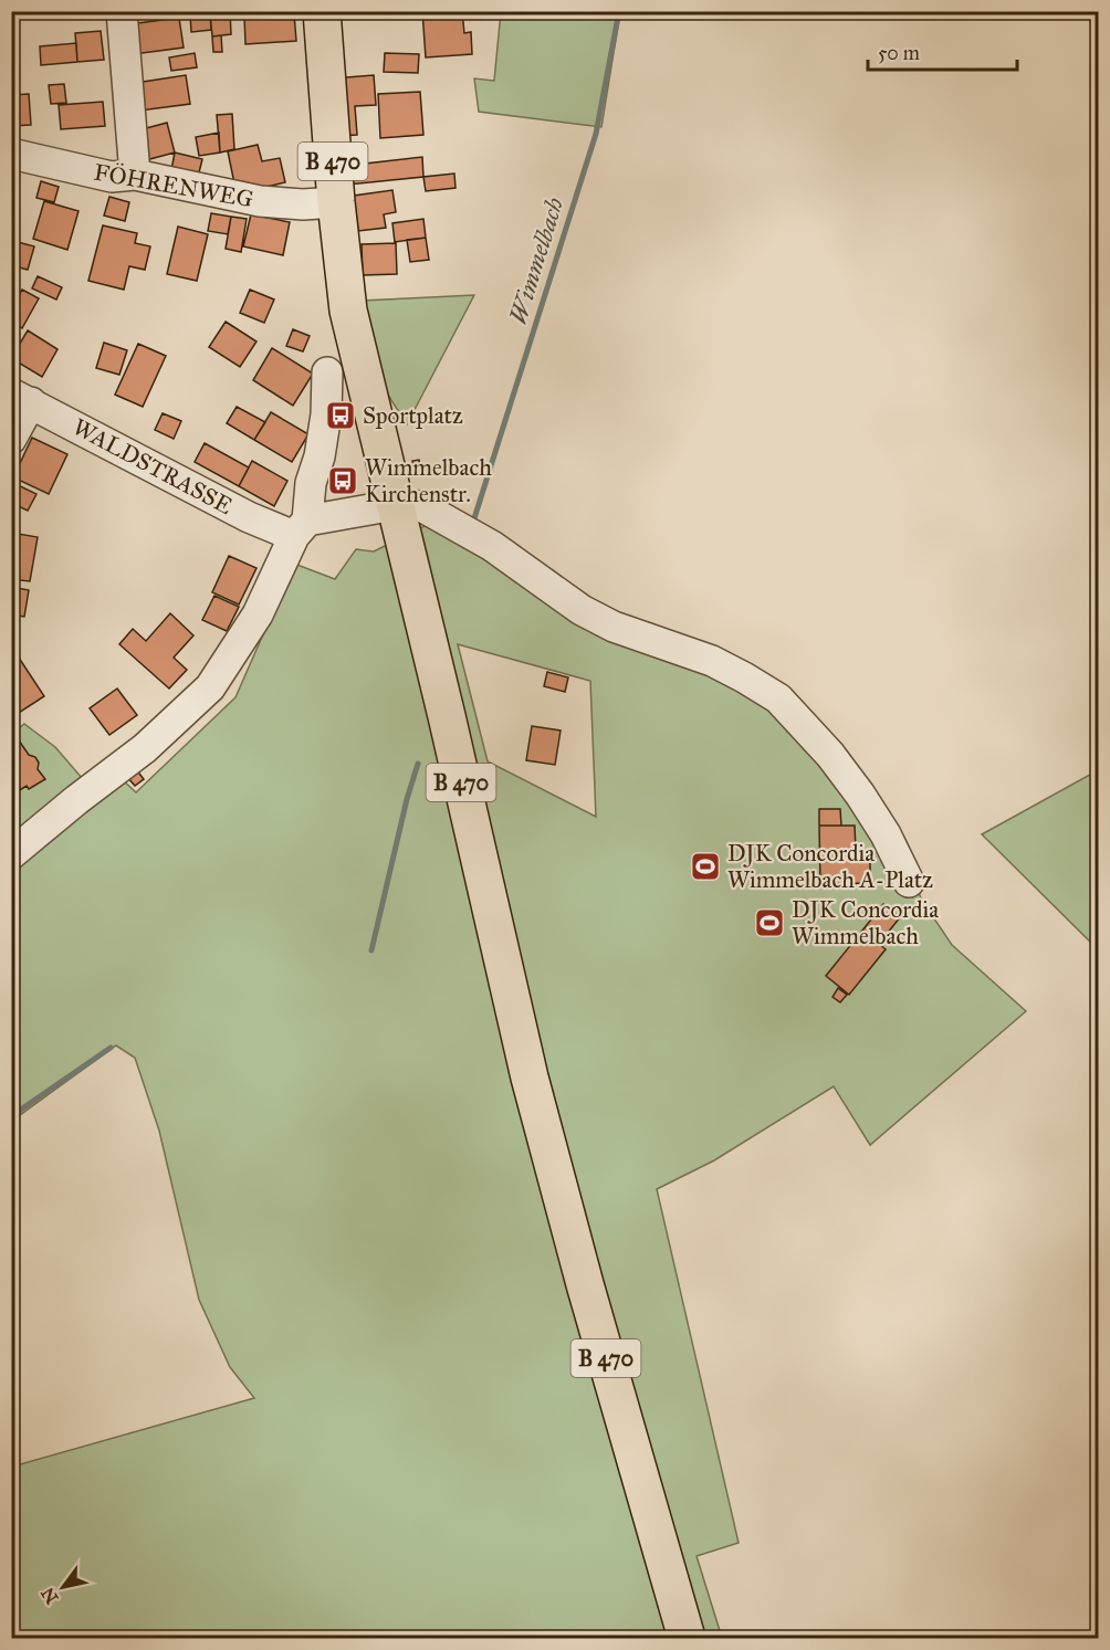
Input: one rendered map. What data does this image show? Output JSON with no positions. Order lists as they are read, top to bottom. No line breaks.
{"streets":{"main road":["B 470"],"street":["FÖHRENWEG","WALDSTRASSE"]},"crossings":[["B 470","FÖHRENWEG"]],"water":["Wimmelbach"],"places":{"bus stop":["Sportplatz","Wimmelbach Kirchenstr."],"sports":["DJK Concordia Wimmelbach A-Platz","DJK Concordia Wimmelbach"]},"scale_bar":"50 m","north":"bottom left"}
